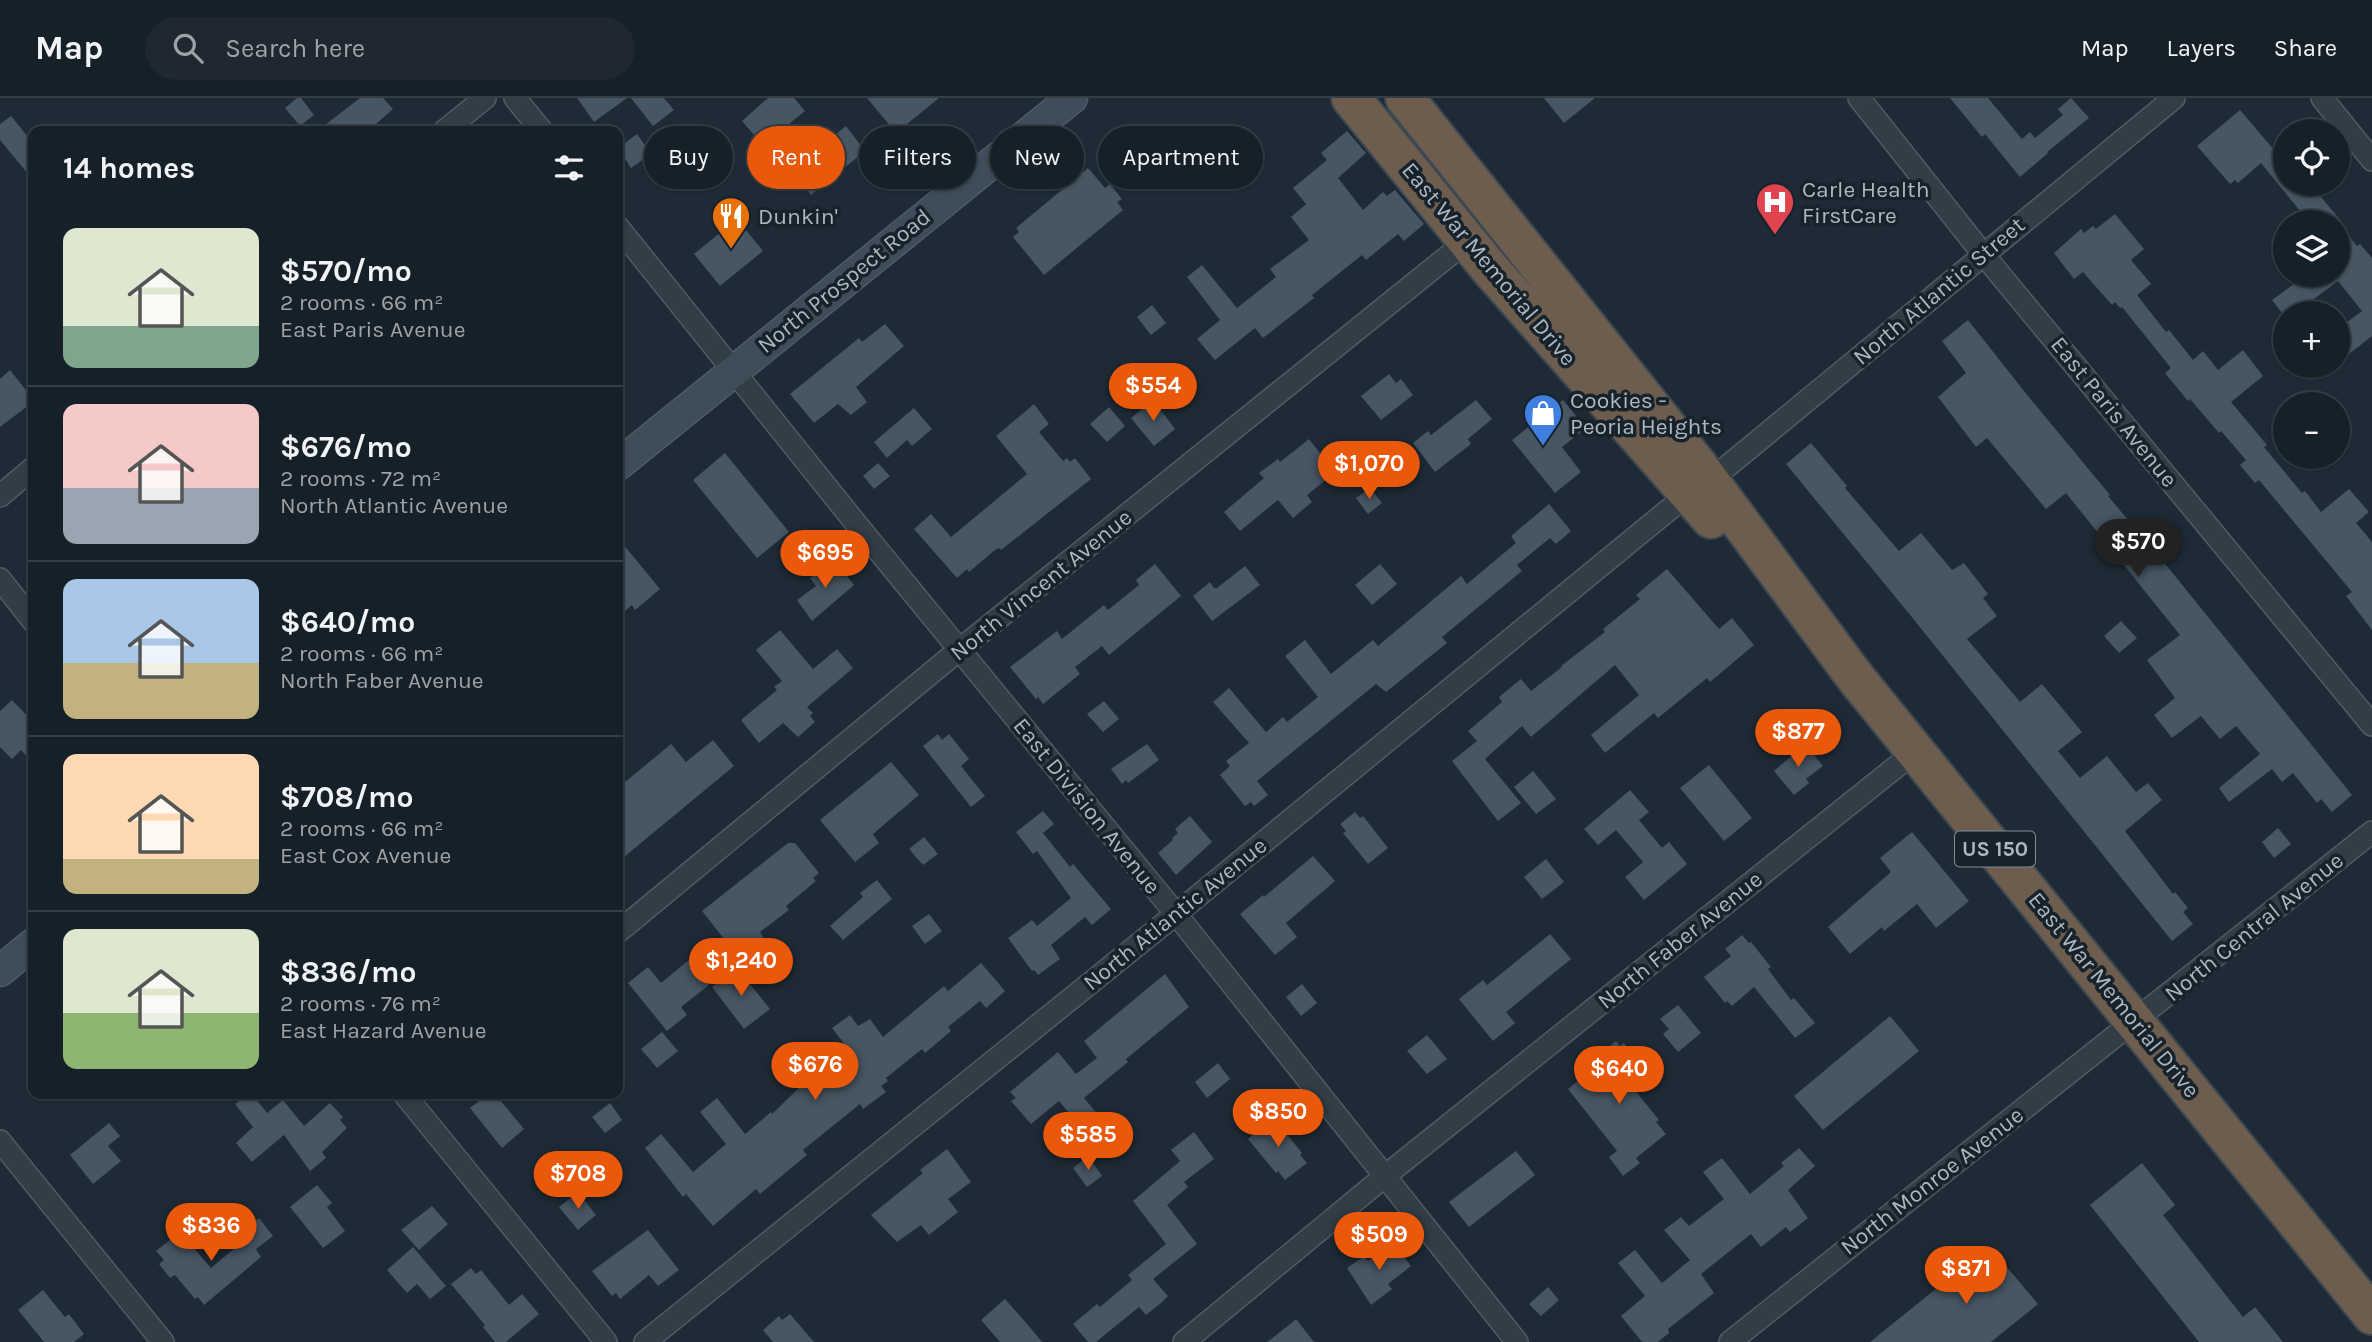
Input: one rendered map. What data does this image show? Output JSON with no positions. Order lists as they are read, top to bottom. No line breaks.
{"streets":{"highway":["East War Memorial Drive","US 150"],"main road":["North Prospect Road"],"street":["North Atlantic Street","East Paris Avenue","North Vincent Avenue","East Division Avenue","North Atlantic Avenue","North Central Avenue","North Faber Avenue","North Monroe Avenue"]},"crossings":[["East War Memorial Drive","North Atlantic Street"],["East War Memorial Drive","North Vincent Avenue"],["East War Memorial Drive","North Atlantic Avenue"],["East War Memorial Drive","North Central Avenue"],["East War Memorial Drive","North Faber Avenue"],["East War Memorial Drive","North Monroe Avenue"],["North Prospect Road","East Division Avenue"],["North Atlantic Street","East Paris Avenue"],["North Atlantic Street","North Atlantic Avenue"],["North Vincent Avenue","East Division Avenue"],["East Division Avenue","North Atlantic Avenue"],["East Division Avenue","North Faber Avenue"],["North Central Avenue","North Monroe Avenue"]],"places":{"hospital":["Carle Health FirstCare"],"restaurant":["Dunkin'"],"shop":["Cookies - Peoria Heights"]},"page":{"header":"Map","search":"Search here","nav":["Map","Layers","Share"],"map_buttons":["+","−"],"chip":["Buy","Rent","Filters","New","Apartment"],"heading":"14 homes","list":[{"name":"$570/mo","note":"2 rooms · 66 m² · East Paris Avenue"},{"name":"$676/mo","note":"2 rooms · 72 m² · North Atlantic Avenue"},{"name":"$640/mo","note":"2 rooms · 66 m² · North Faber Avenue"},{"name":"$708/mo","note":"2 rooms · 66 m² · East Cox Avenue"},{"name":"$836/mo","note":"2 rooms · 76 m² · East Hazard Avenue"}],"price":["$554","$1,070","$570","$695","$877","$1,240","$676","$640","$850","$585","$708","$836","$509","$871"]}}
